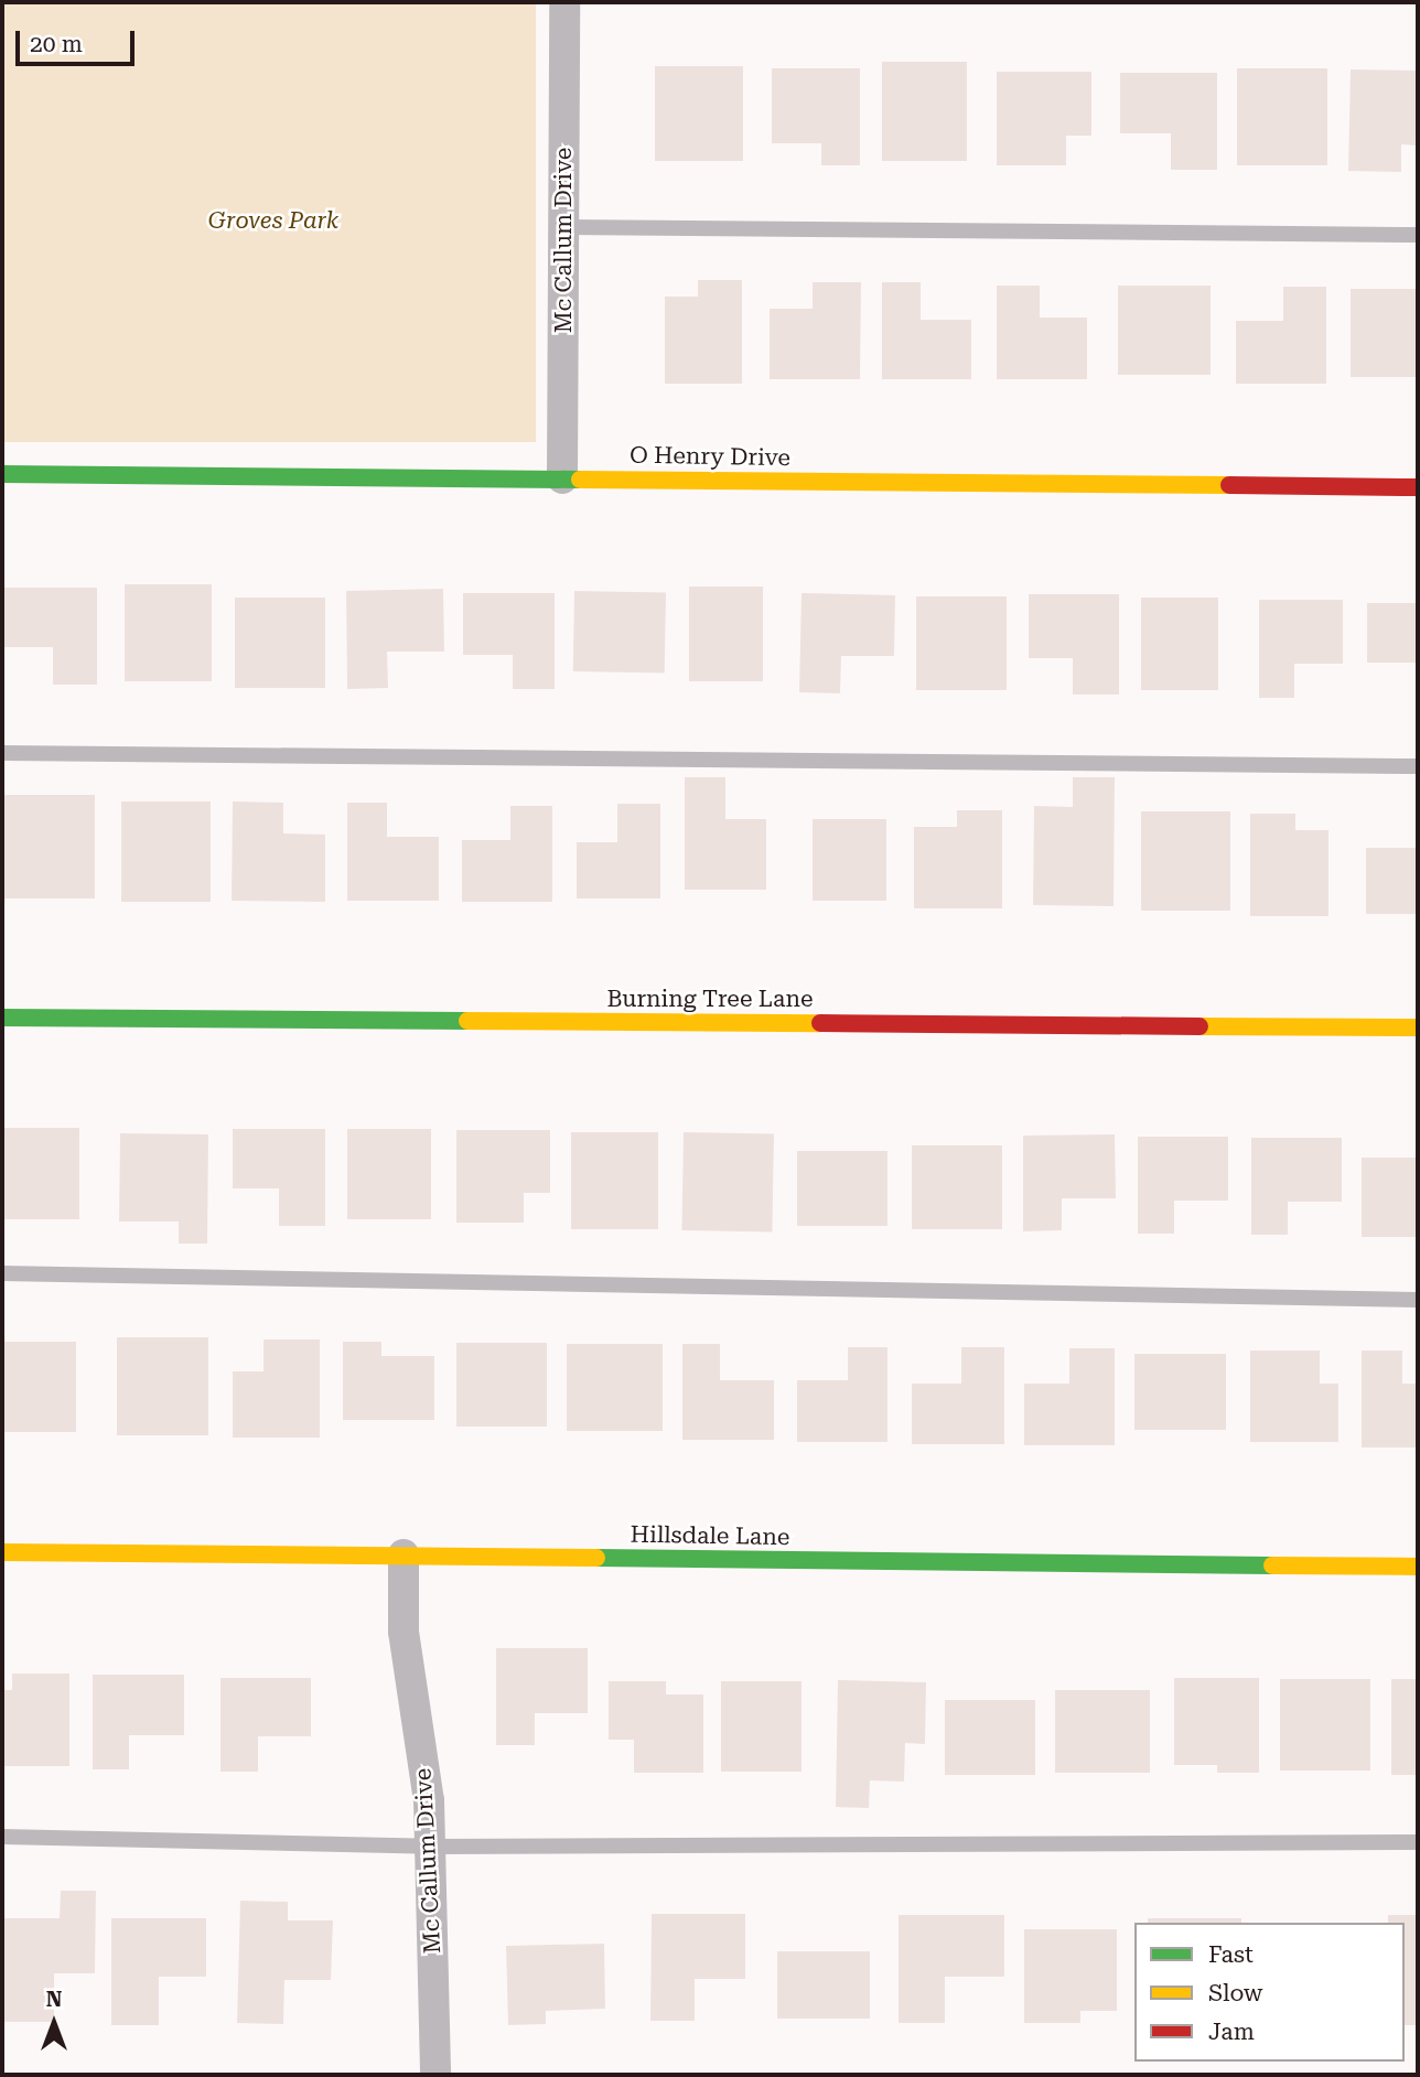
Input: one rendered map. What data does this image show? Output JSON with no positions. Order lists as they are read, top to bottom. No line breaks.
{"streets":{"street":["Mc Callum Drive","O Henry Drive","Burning Tree Lane","Hillsdale Lane"]},"crossings":[["Mc Callum Drive","O Henry Drive"],["Mc Callum Drive","Hillsdale Lane"]],"parks":["Groves Park"],"legend":["Fast","Slow","Jam"],"scale_bar":"20 m","north":"top"}
